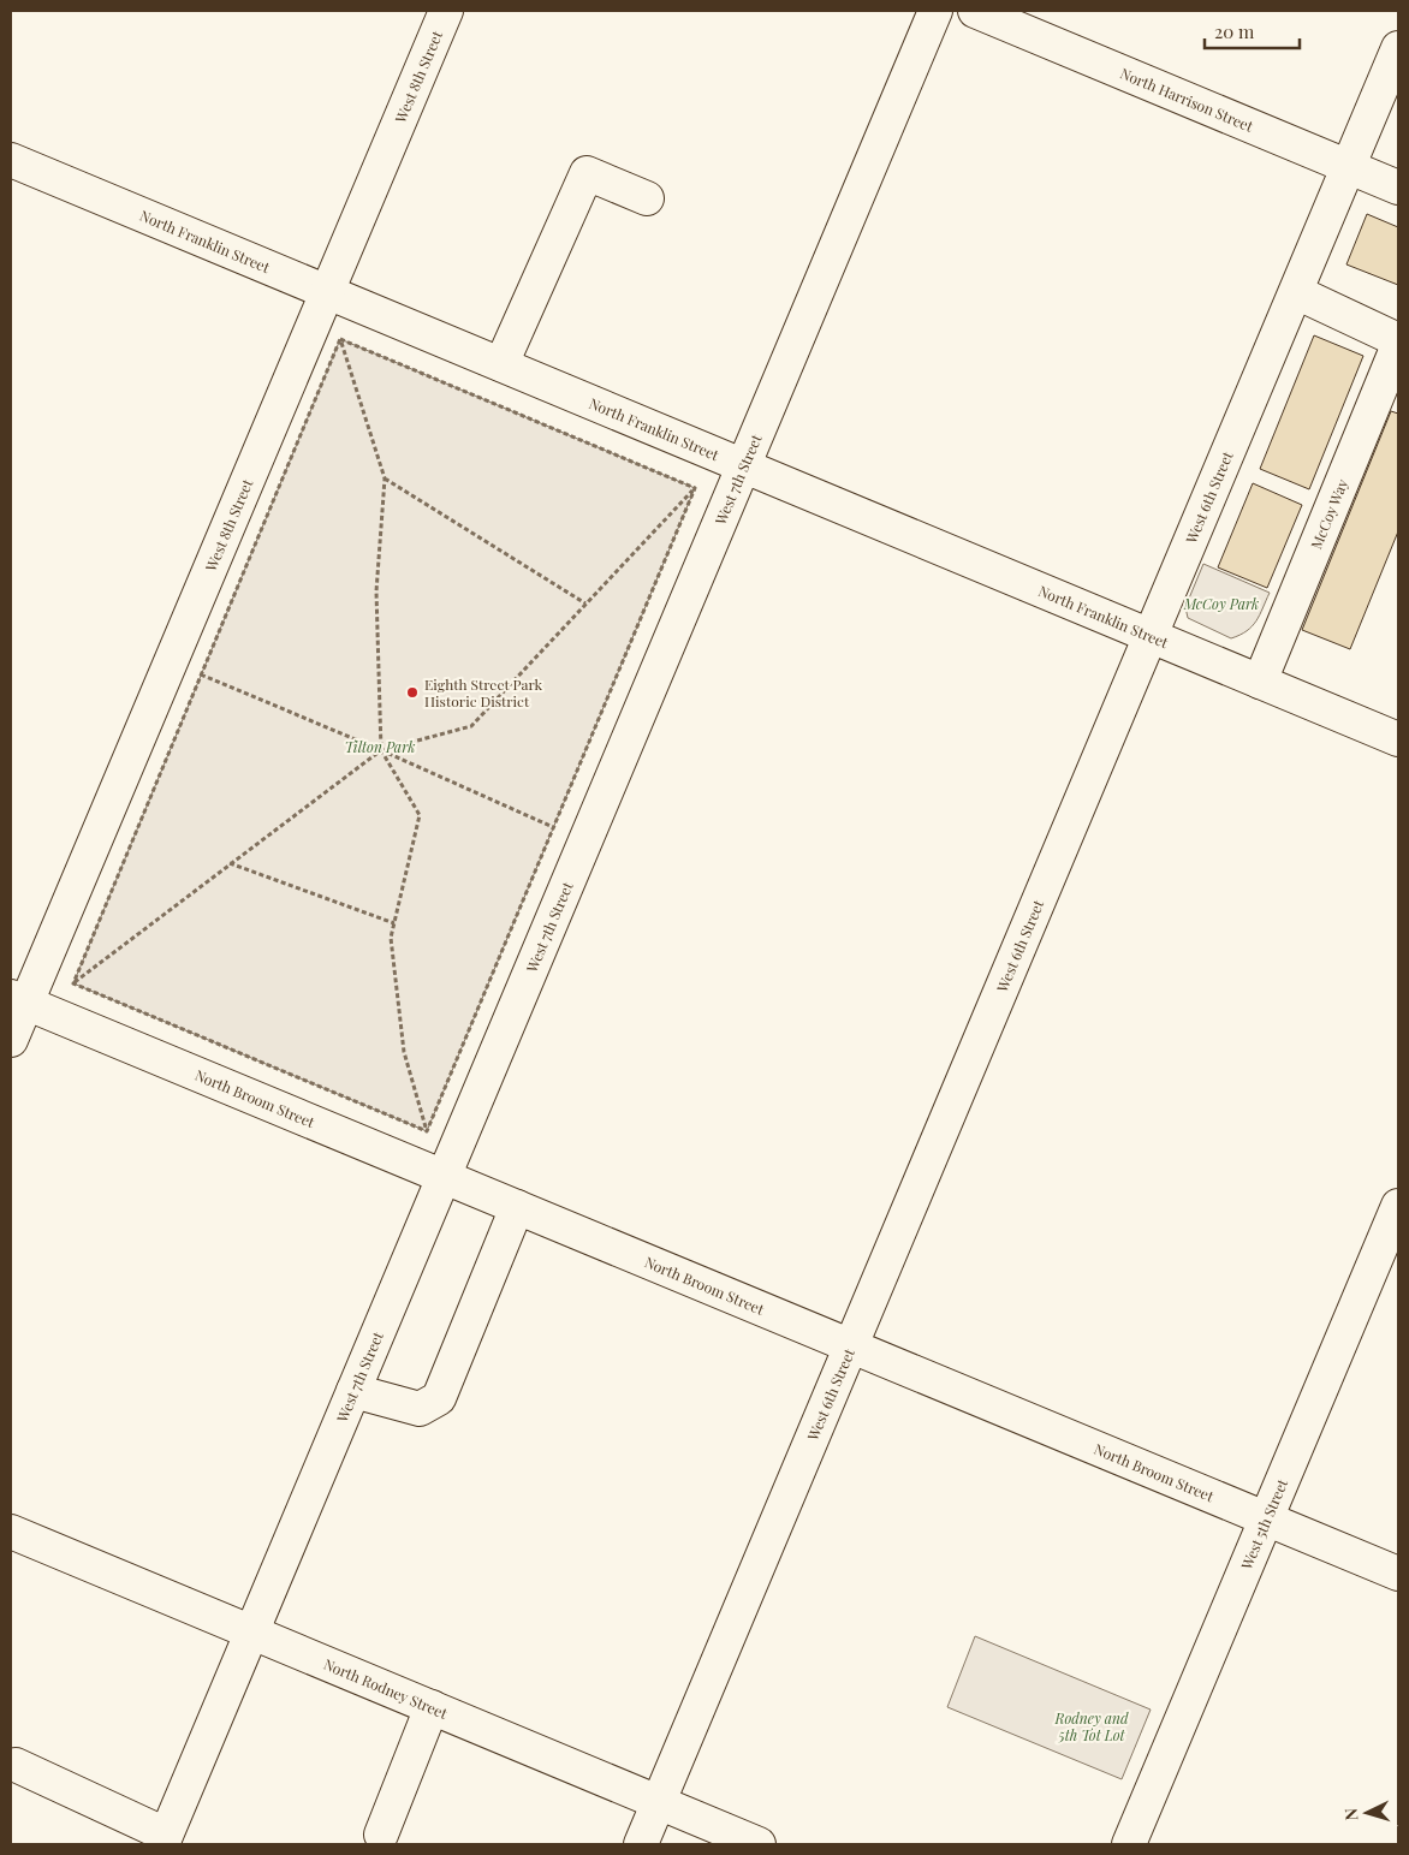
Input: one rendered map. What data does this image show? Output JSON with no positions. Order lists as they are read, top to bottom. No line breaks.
{"streets":{"street":["West 8th Street","North Harrison Street","North Franklin Street","West 7th Street","West 6th Street","McCoy Way","North Broom Street","West 5th Street","North Rodney Street"]},"crossings":[["West 8th Street","North Franklin Street"],["West 8th Street","North Broom Street"],["North Harrison Street","West 6th Street"],["North Franklin Street","West 7th Street"],["North Franklin Street","West 6th Street"],["North Franklin Street","McCoy Way"],["West 7th Street","North Broom Street"],["West 7th Street","North Rodney Street"],["West 6th Street","North Broom Street"],["West 6th Street","North Rodney Street"],["North Broom Street","West 5th Street"]],"parks":["McCoy Park","Tilton Park","Rodney and 5th Tot Lot"],"places":["Eighth Street Park Historic District"],"scale_bar":"20 m","north":"left"}
